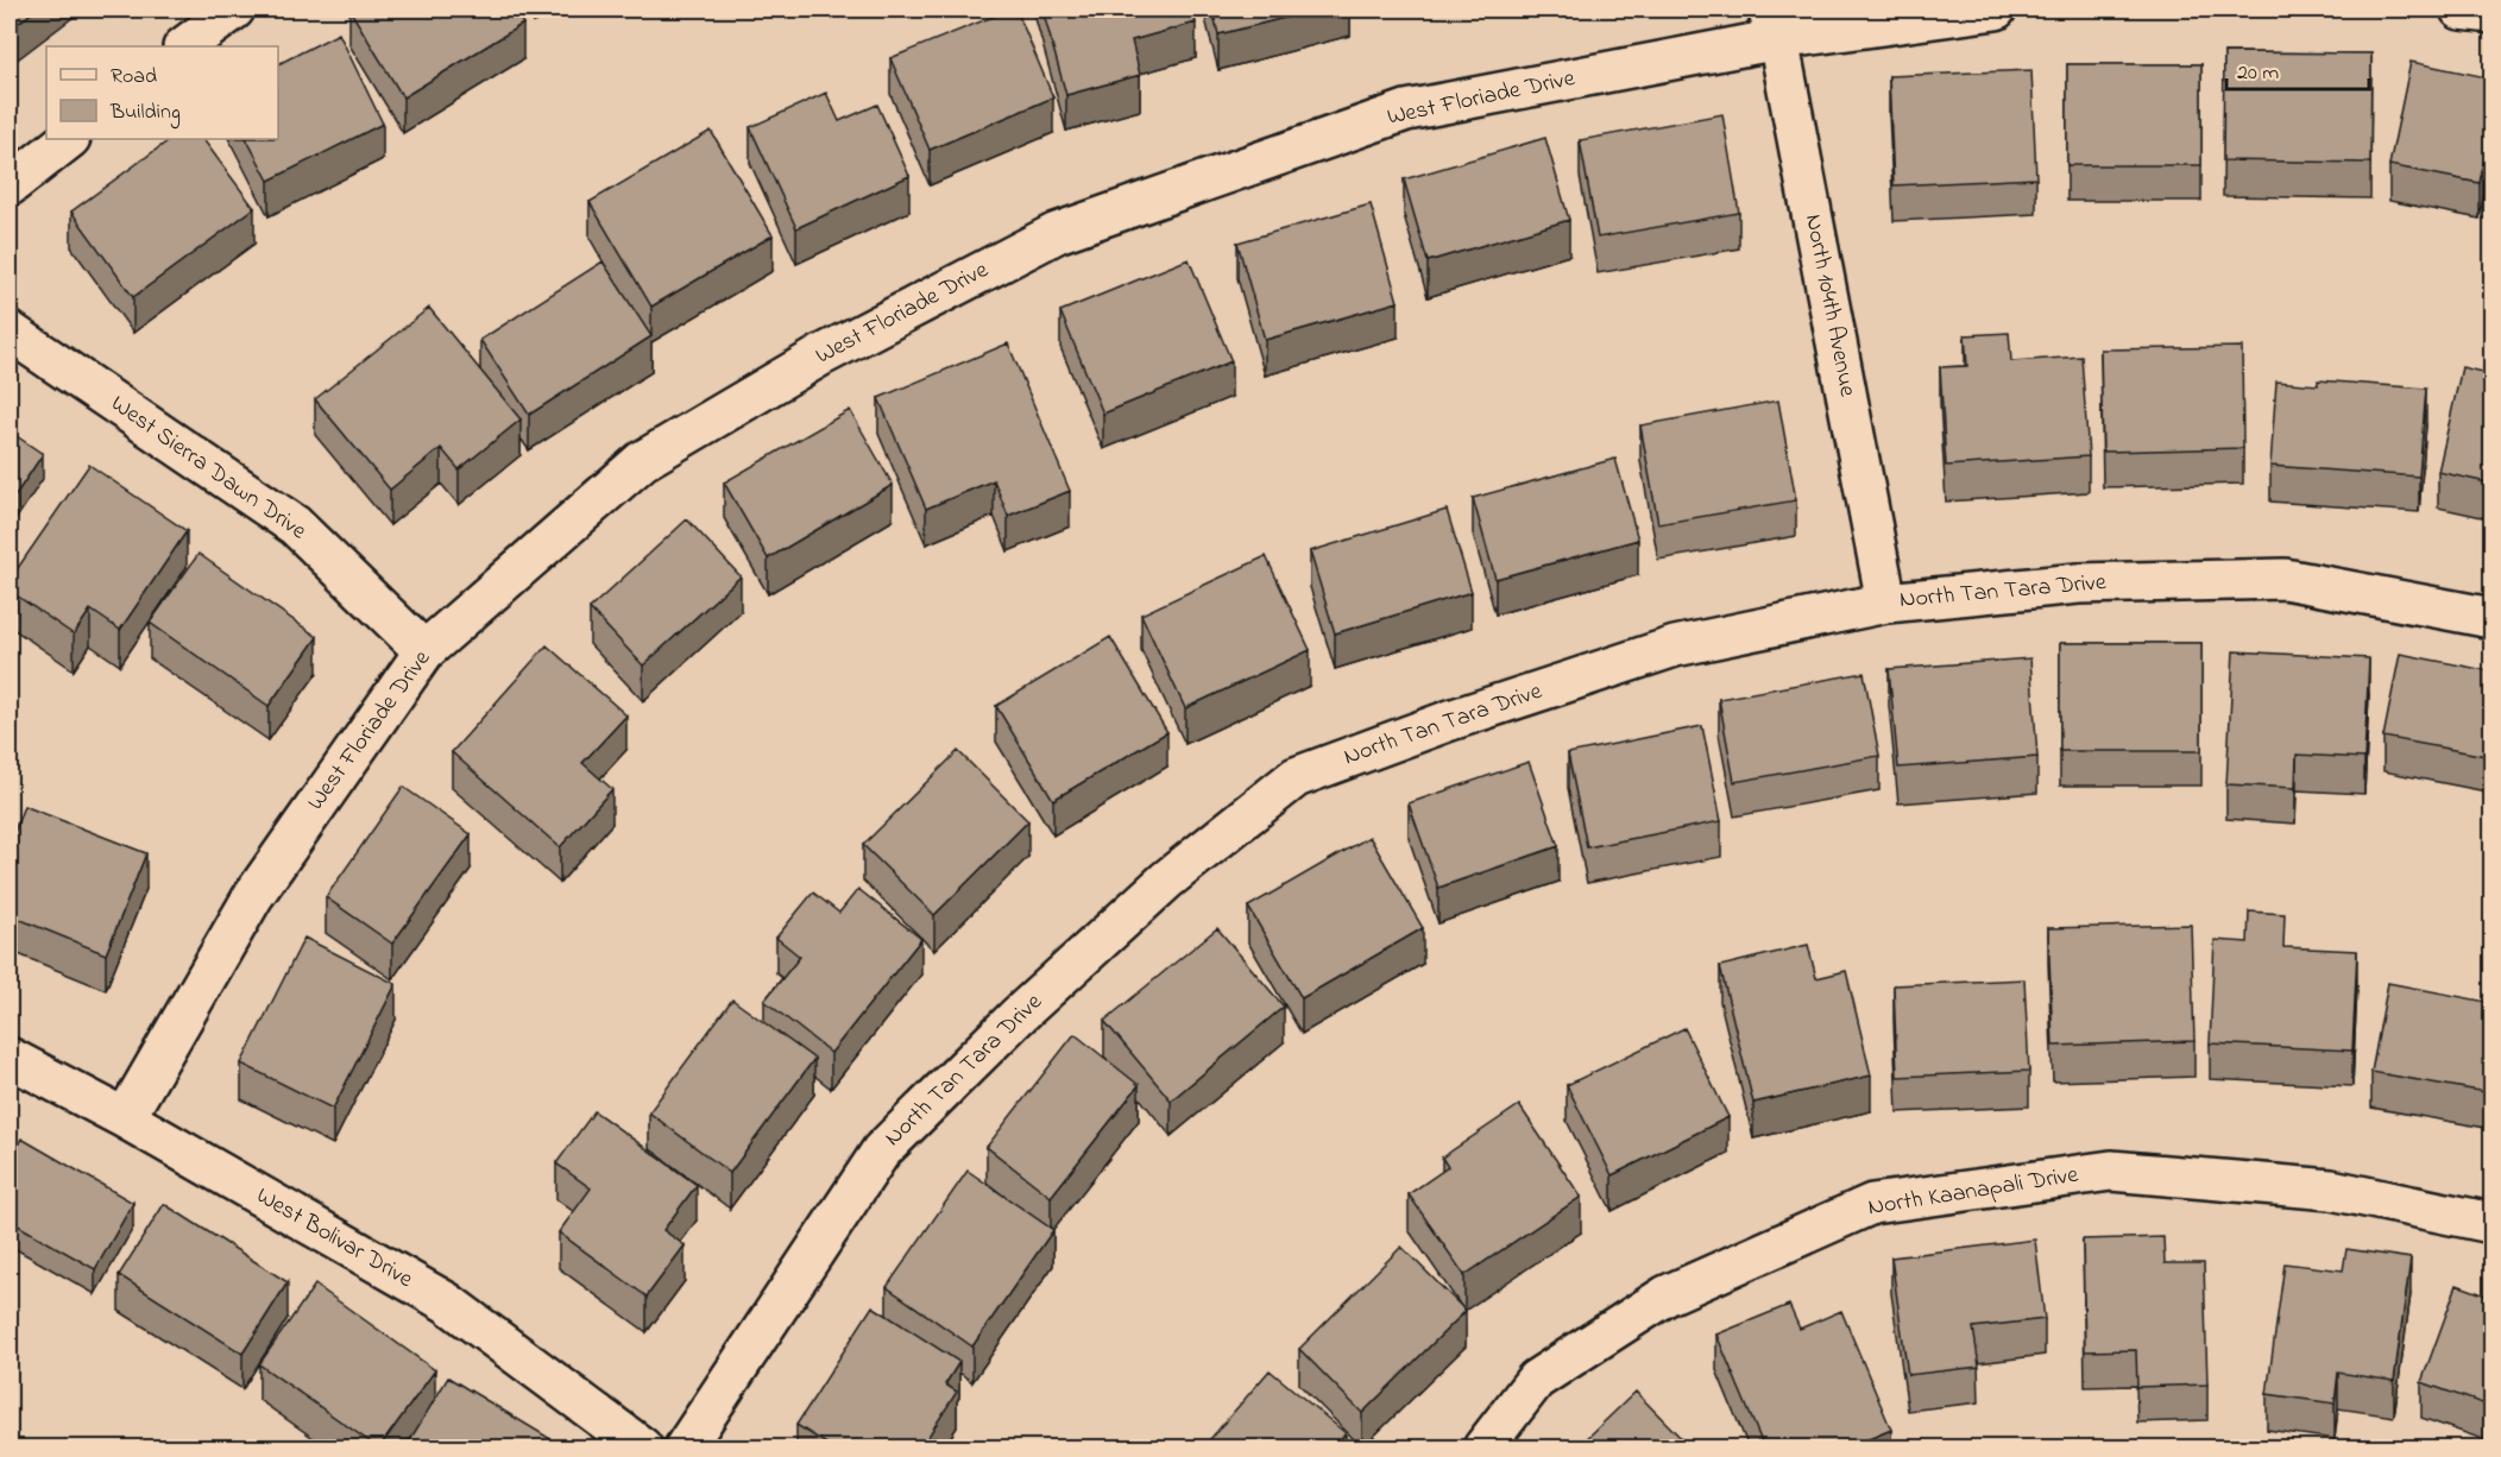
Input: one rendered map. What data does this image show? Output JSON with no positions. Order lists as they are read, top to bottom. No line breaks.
{"streets":{"street":["West Floriade Drive","North 104th Avenue","West Sierra Dawn Drive","North Tan Tara Drive","North Kaanapali Drive","West Bolivar Drive"]},"crossings":[["West Floriade Drive","North 104th Avenue"],["West Floriade Drive","West Sierra Dawn Drive"],["West Floriade Drive","West Bolivar Drive"],["North 104th Avenue","North Tan Tara Drive"]],"legend":["Road","Building"],"scale_bar":"20 m"}
